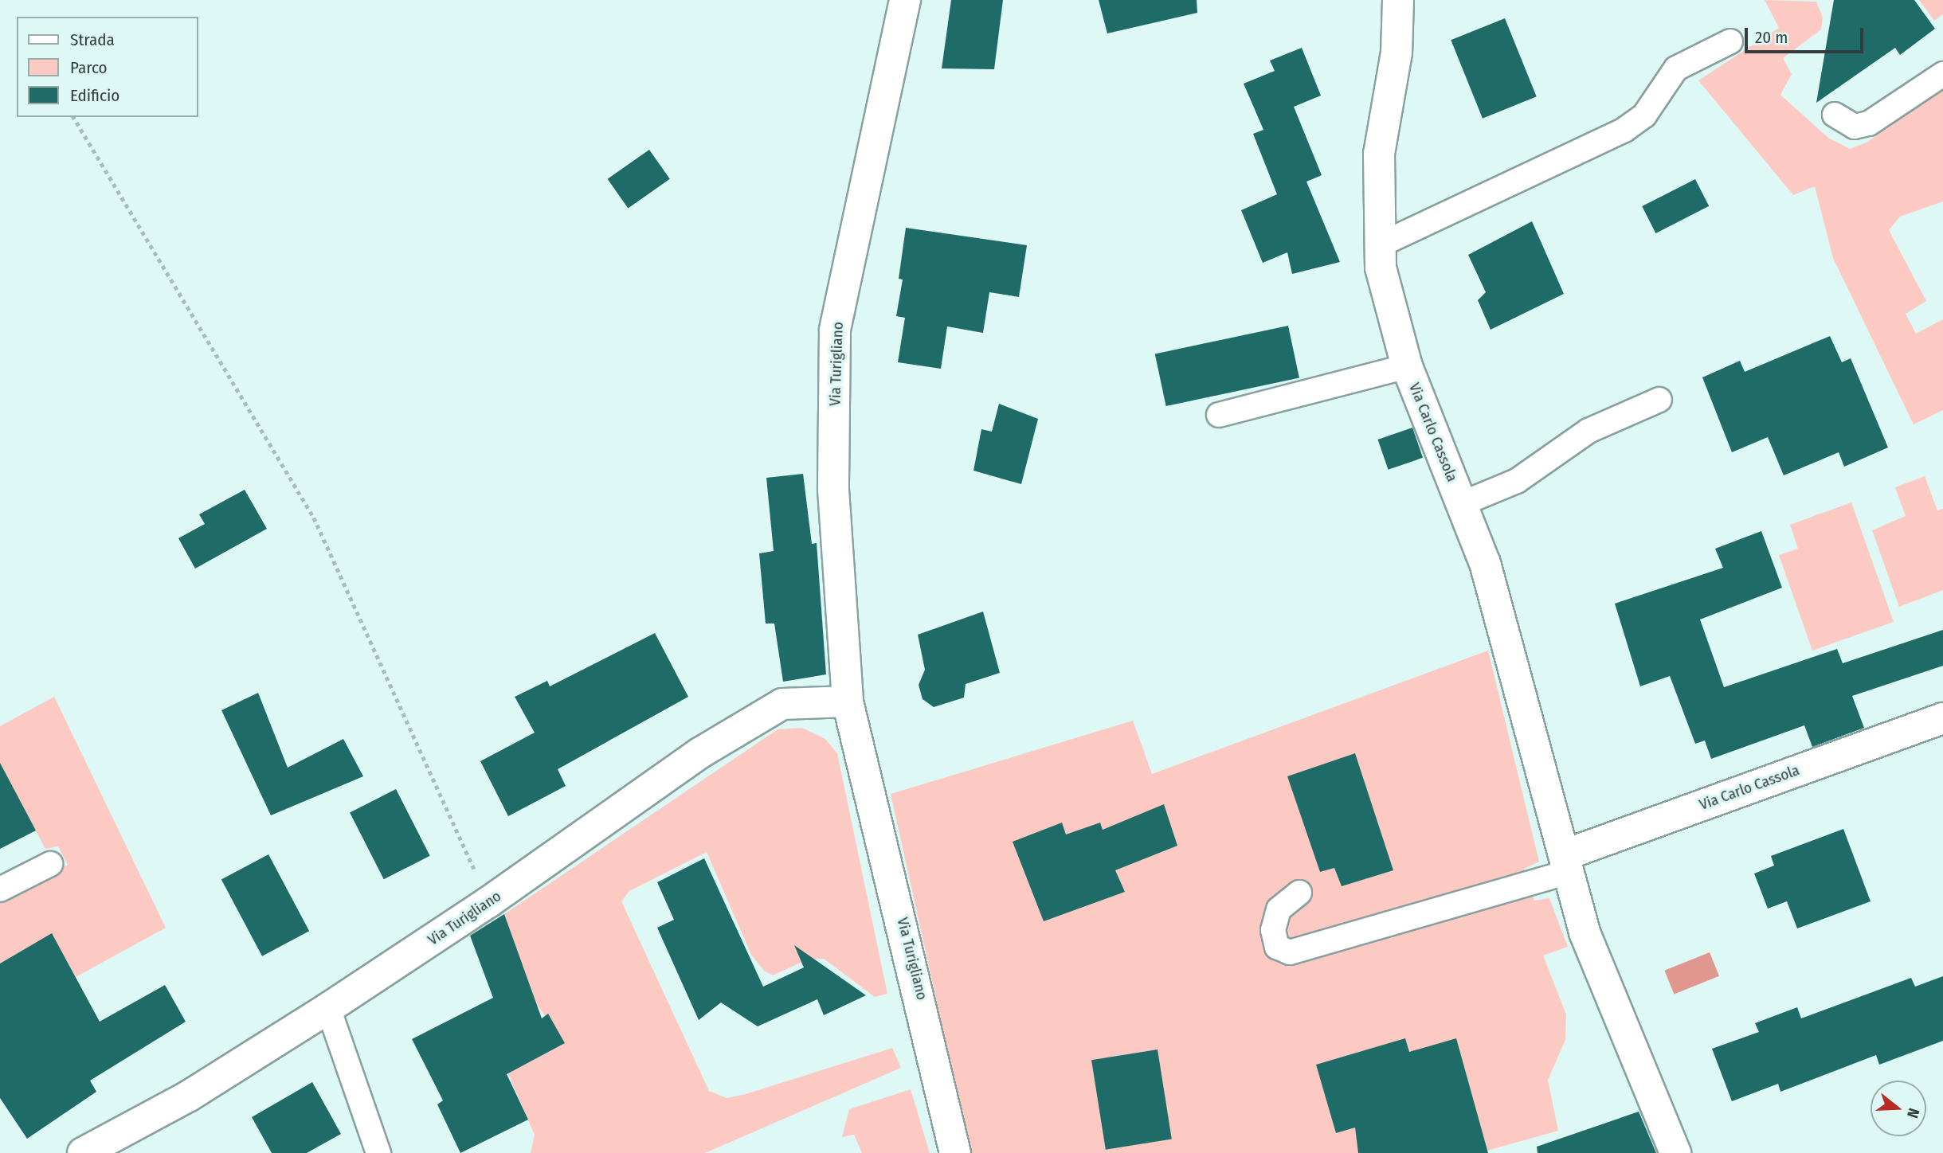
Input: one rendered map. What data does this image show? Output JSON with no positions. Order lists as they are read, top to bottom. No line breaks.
{"streets":{"street":["Via Turigliano","Via Carlo Cassola"]},"legend":["Strada","Parco","Edificio"],"scale_bar":"20 m","north":"right"}
